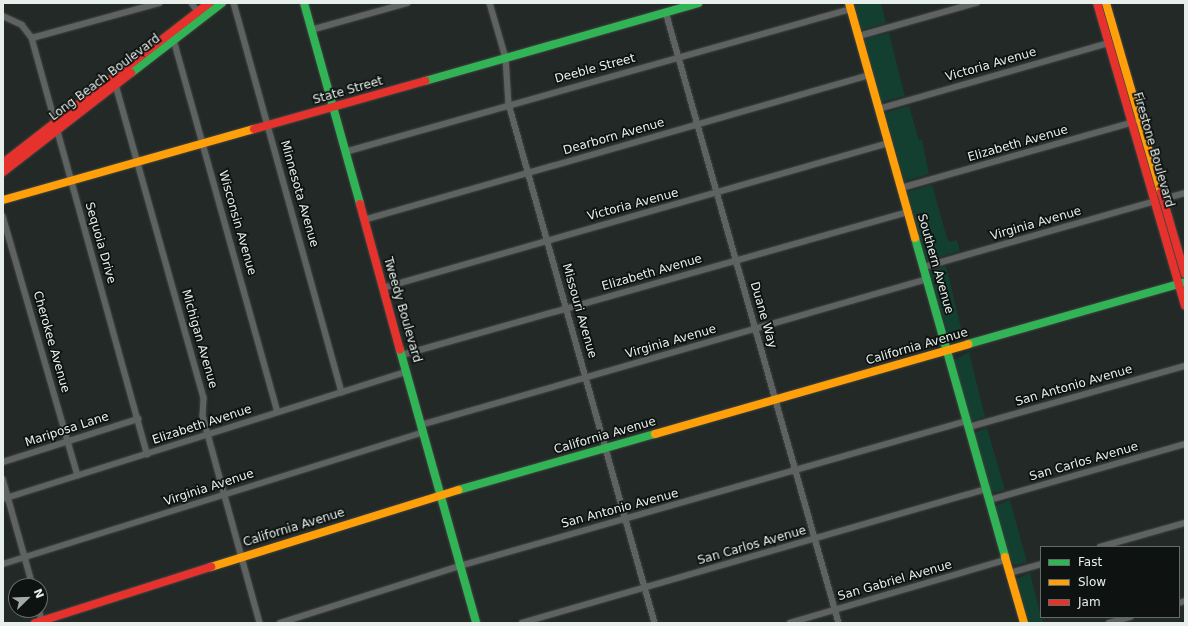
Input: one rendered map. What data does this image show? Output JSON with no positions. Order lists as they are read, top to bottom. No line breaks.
{"streets":{"main road":["Long Beach Boulevard","State Street","Firestone Boulevard","Southern Avenue","Tweedy Boulevard","California Avenue"],"street":["Victoria Avenue","Deeble Street","Dearborn Avenue","Elizabeth Avenue","Minnesota Avenue","Wisconsin Avenue","Virginia Avenue","Sequoia Drive","Missouri Avenue","Duane Way","Michigan Avenue","Cherokee Avenue","San Antonio Avenue","Mariposa Lane","San Carlos Avenue","San Gabriel Avenue"]},"crossings":[["Victoria Avenue","Firestone Boulevard"],["Victoria Avenue","Southern Avenue"],["Victoria Avenue","Tweedy Boulevard"],["Victoria Avenue","Missouri Avenue"],["Victoria Avenue","Duane Way"],["Deeble Street","Southern Avenue"],["Deeble Street","Tweedy Boulevard"],["Deeble Street","Missouri Avenue"],["Deeble Street","Duane Way"],["Long Beach Boulevard","Wisconsin Avenue"],["Long Beach Boulevard","Sequoia Drive"],["Long Beach Boulevard","Michigan Avenue"],["State Street","Minnesota Avenue"],["State Street","Wisconsin Avenue"],["State Street","Sequoia Drive"],["State Street","Tweedy Boulevard"],["State Street","Missouri Avenue"],["State Street","Duane Way"],["State Street","Michigan Avenue"],["Dearborn Avenue","Southern Avenue"],["Dearborn Avenue","Tweedy Boulevard"],["Dearborn Avenue","Missouri Avenue"],["Dearborn Avenue","Duane Way"],["Elizabeth Avenue","Firestone Boulevard"],["Elizabeth Avenue","Minnesota Avenue"],["Elizabeth Avenue","Wisconsin Avenue"],["Elizabeth Avenue","Sequoia Drive"],["Elizabeth Avenue","Southern Avenue"],["Elizabeth Avenue","Tweedy Boulevard"],["Elizabeth Avenue","Missouri Avenue"],["Elizabeth Avenue","Duane Way"],["Elizabeth Avenue","Michigan Avenue"],["Elizabeth Avenue","Cherokee Avenue"],["Firestone Boulevard","Virginia Avenue"],["Firestone Boulevard","California Avenue"],["Virginia Avenue","Southern Avenue"],["Virginia Avenue","Tweedy Boulevard"],["Virginia Avenue","Missouri Avenue"],["Virginia Avenue","Duane Way"],["Virginia Avenue","Michigan Avenue"],["Sequoia Drive","Mariposa Lane"],["Southern Avenue","California Avenue"],["Southern Avenue","San Antonio Avenue"],["Southern Avenue","San Carlos Avenue"],["Southern Avenue","San Gabriel Avenue"],["Tweedy Boulevard","California Avenue"],["Tweedy Boulevard","San Antonio Avenue"],["Missouri Avenue","California Avenue"],["Missouri Avenue","San Antonio Avenue"],["Missouri Avenue","San Carlos Avenue"],["Duane Way","California Avenue"],["Duane Way","San Antonio Avenue"],["Duane Way","San Carlos Avenue"],["Duane Way","San Gabriel Avenue"],["Michigan Avenue","California Avenue"],["Cherokee Avenue","Mariposa Lane"]],"legend":["Fast","Slow","Jam"],"north":"top right"}
